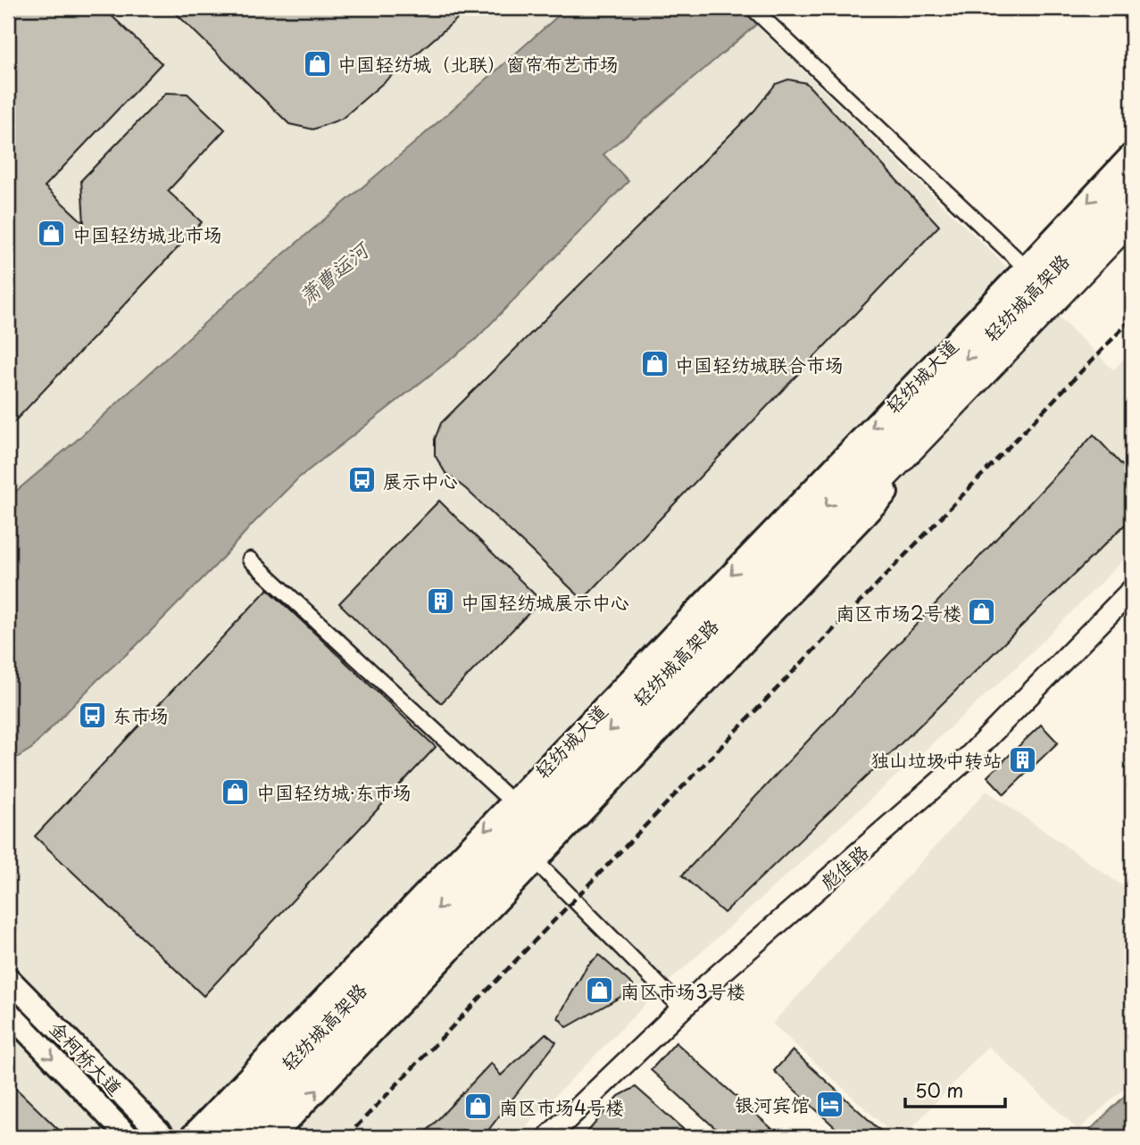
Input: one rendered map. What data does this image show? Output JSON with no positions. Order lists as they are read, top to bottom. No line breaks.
{"streets":{"highway":["轻纺城高架路"],"main road":["轻纺城大道","金柯桥大道"],"street":["彪佳路"]},"water":["萧曹运河"],"places":{"shop":["中国轻纺城（北联）窗帘布艺市场","中国轻纺城北市场","中国轻纺城联合市场","南区市场2号楼","中国轻纺城·东市场","南区市场3号楼","南区市场4号楼"],"bus stop":["展示中心","东市场"],"building":["中国轻纺城展示中心","独山垃圾中转站"],"hotel":["银河宾馆"]},"scale_bar":"50 m"}
